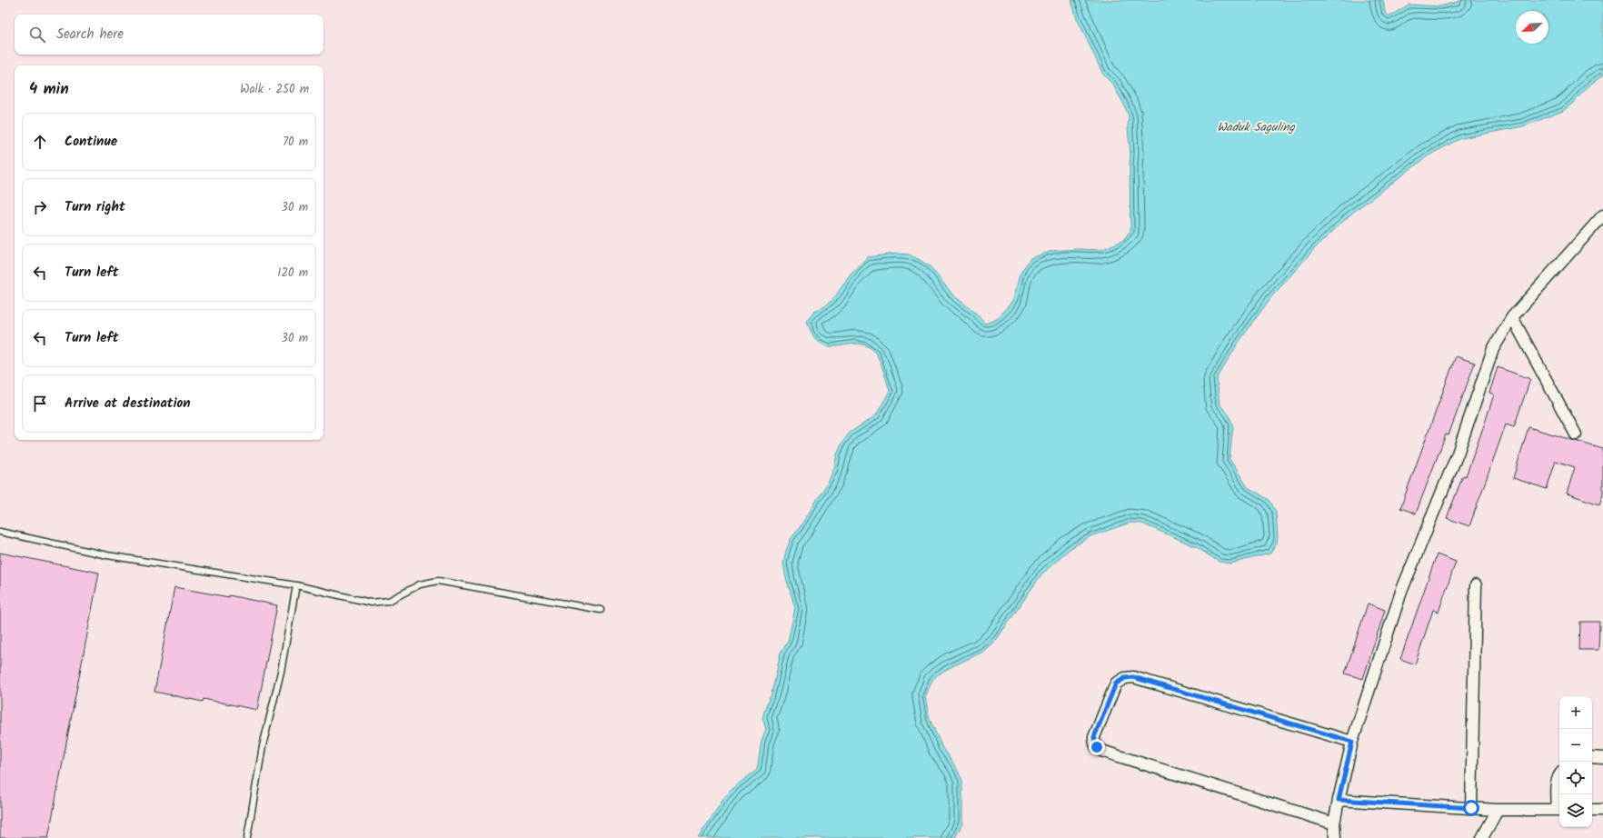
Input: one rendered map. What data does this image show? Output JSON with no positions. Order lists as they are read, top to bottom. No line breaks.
{"water":["Waduk Saguling"],"north":"bottom left","page":{"search":"Search here","heading":["4 min","Walk · 250 m"],"list":[["Continue","70 m"],["Turn right","30 m"],["Turn left","120 m"],["Turn left","30 m"],"Arrive at destination"],"map_buttons":["+","−"]}}
